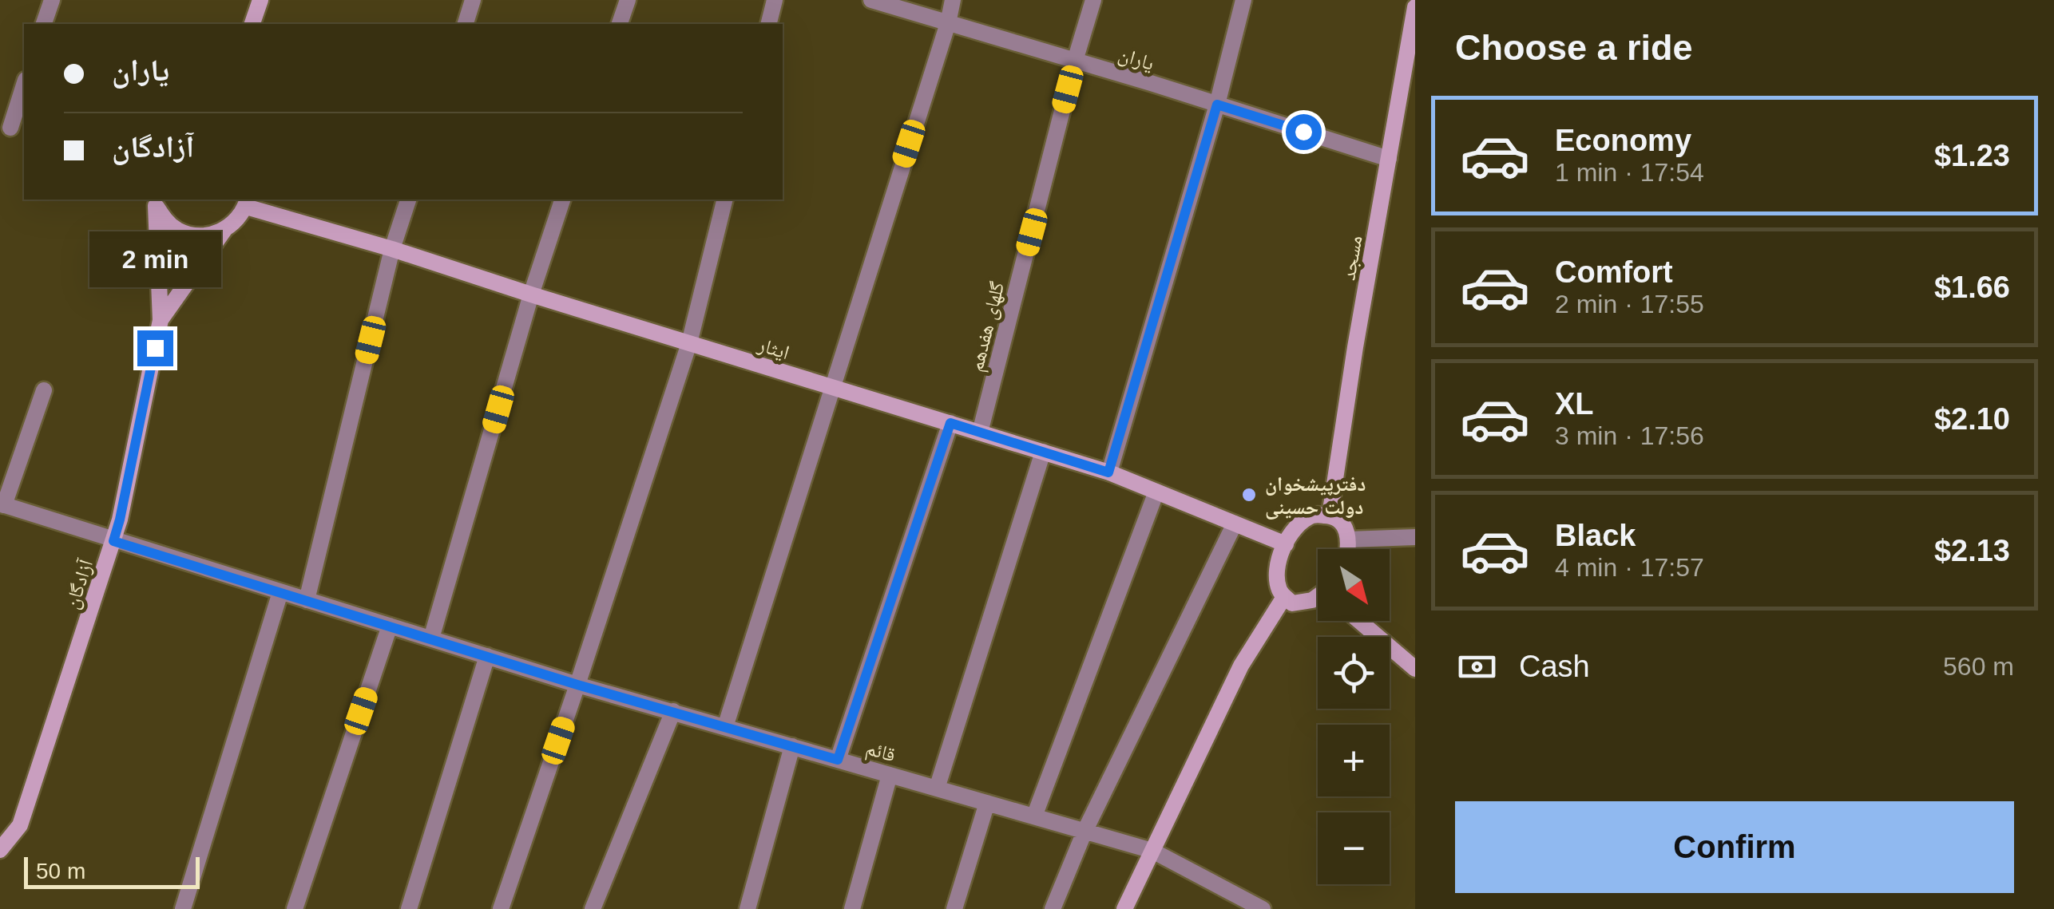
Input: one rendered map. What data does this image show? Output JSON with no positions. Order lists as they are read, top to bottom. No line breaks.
{"streets":{"street":["یاران","مسجد","گلهای هفدهم","ایثار","آزادگان","قائم"]},"crossings":[["یاران","مسجد"],["یاران","گلهای هفدهم"],["گلهای هفدهم","ایثار"],["آزادگان","قائم"]],"places":["دفترپیشخوان دولت حسینی"],"scale_bar":"50 m","north":"bottom right","page":{"heading":"Choose a ride","banner":["یاران","آزادگان"],"list":[{"name":"Economy","note":"1 min · 17:54","value":"$1.23"},{"name":"Comfort","note":"2 min · 17:55","value":"$1.66"},{"name":"XL","note":"3 min · 17:56","value":"$2.10"},{"name":"Black","note":"4 min · 17:57","value":"$2.13"}],"bubble":"2 min","map_buttons":["+","−"],"pay":["Cash","560 m"],"buttons":"Confirm","scale":"50 m"}}
